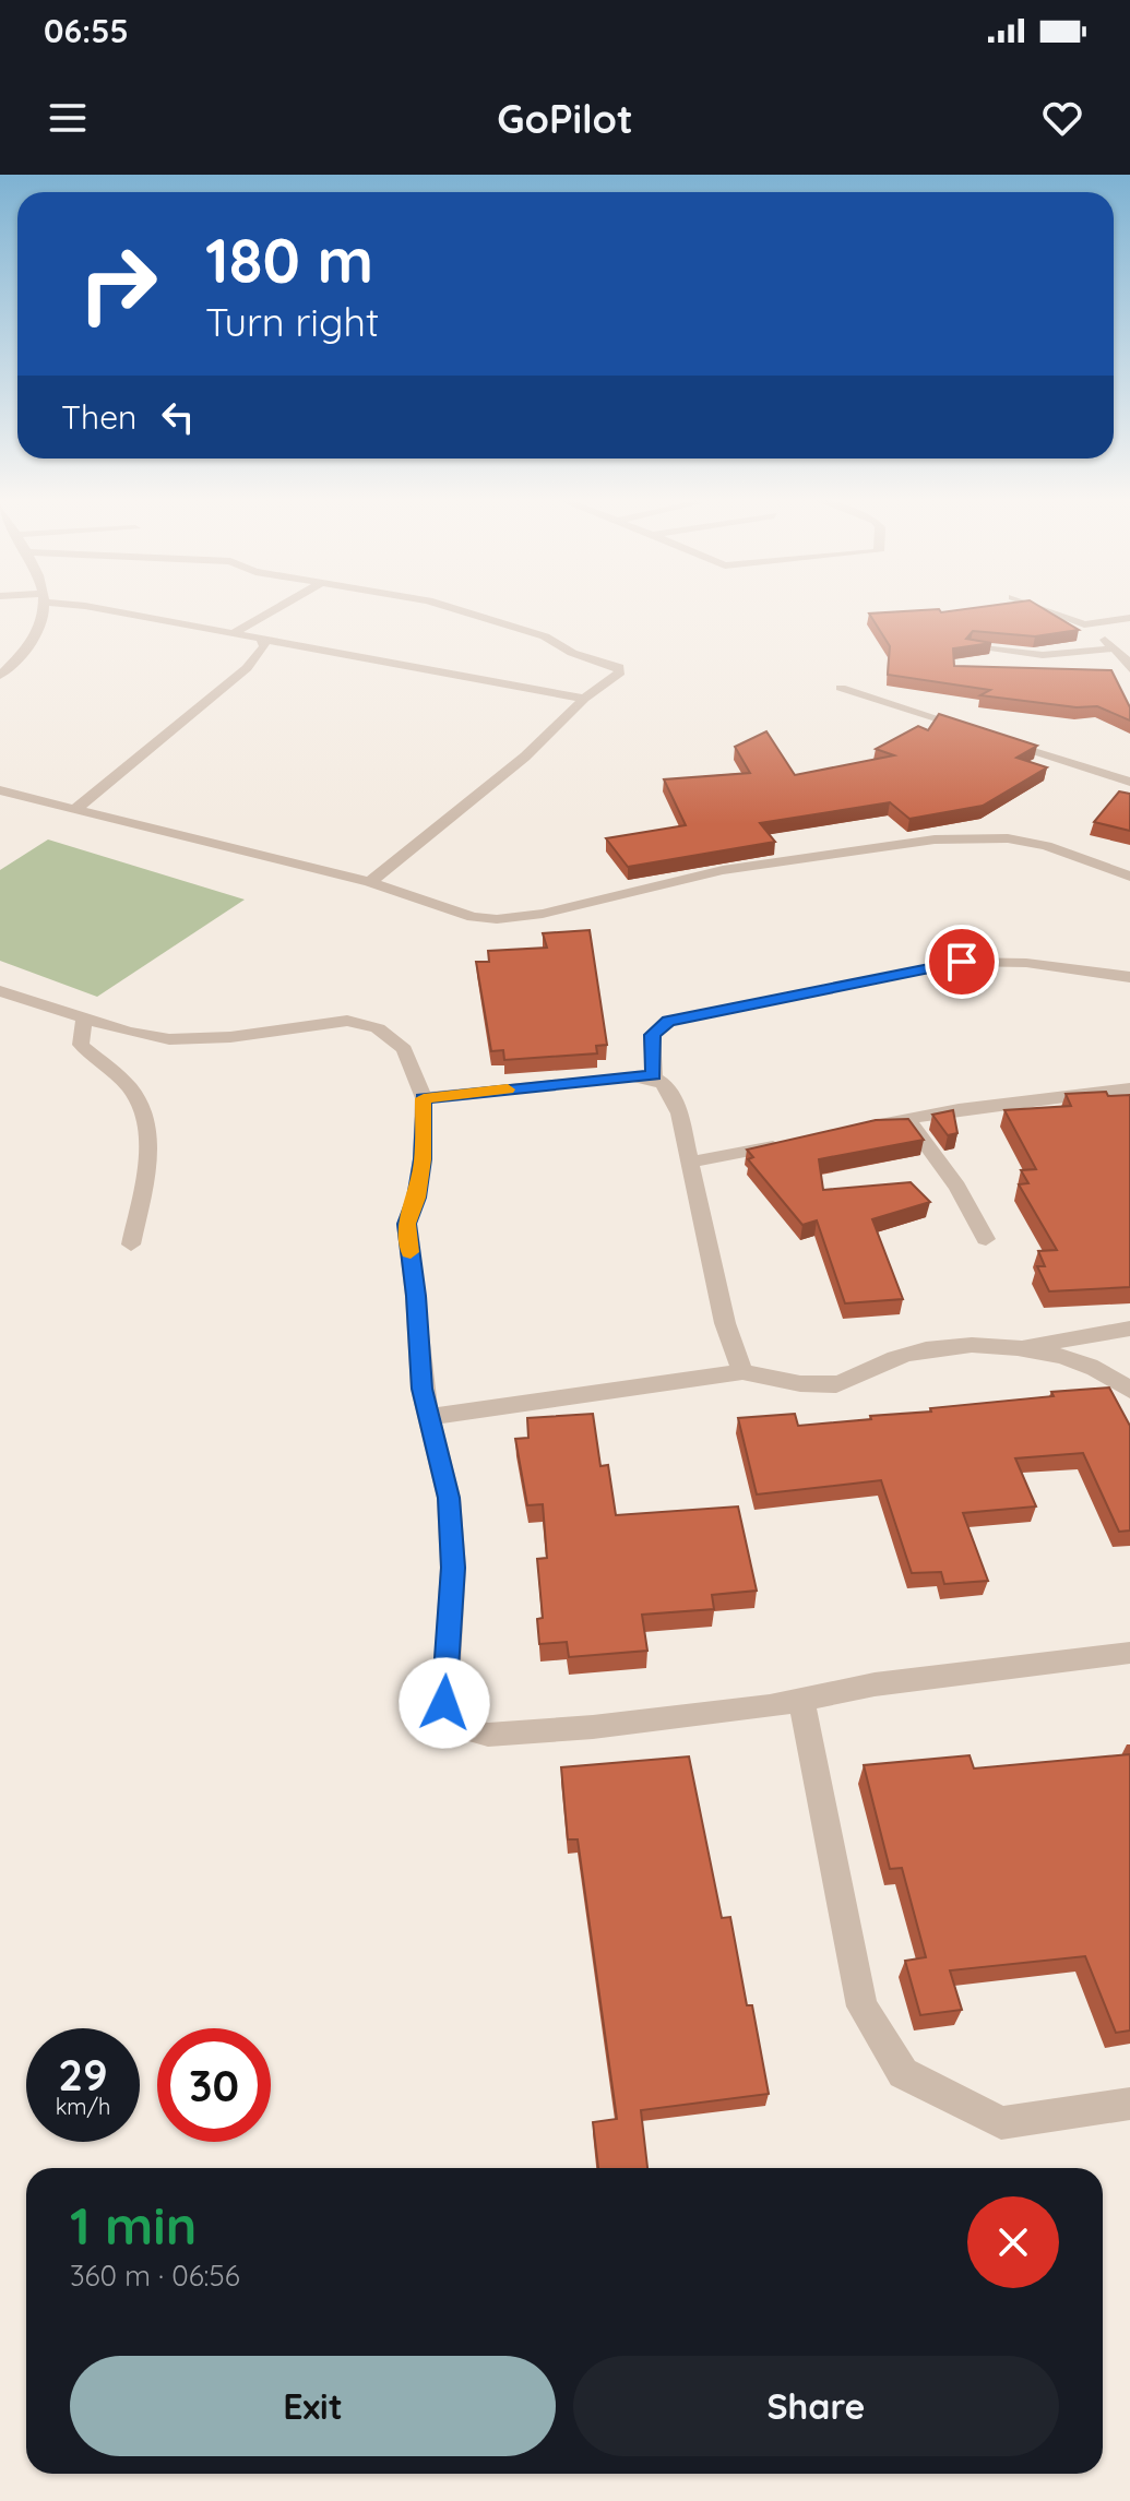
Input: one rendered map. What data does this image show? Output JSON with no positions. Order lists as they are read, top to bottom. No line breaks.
{"page":{"status":"06:55","header":"GoPilot","turn":["180 m","Turn right"],"then":"Then","speed":"29 km/h","limit":"30","heading":["1 min","360 m · 06:56"],"buttons":["Exit","Share"]}}
